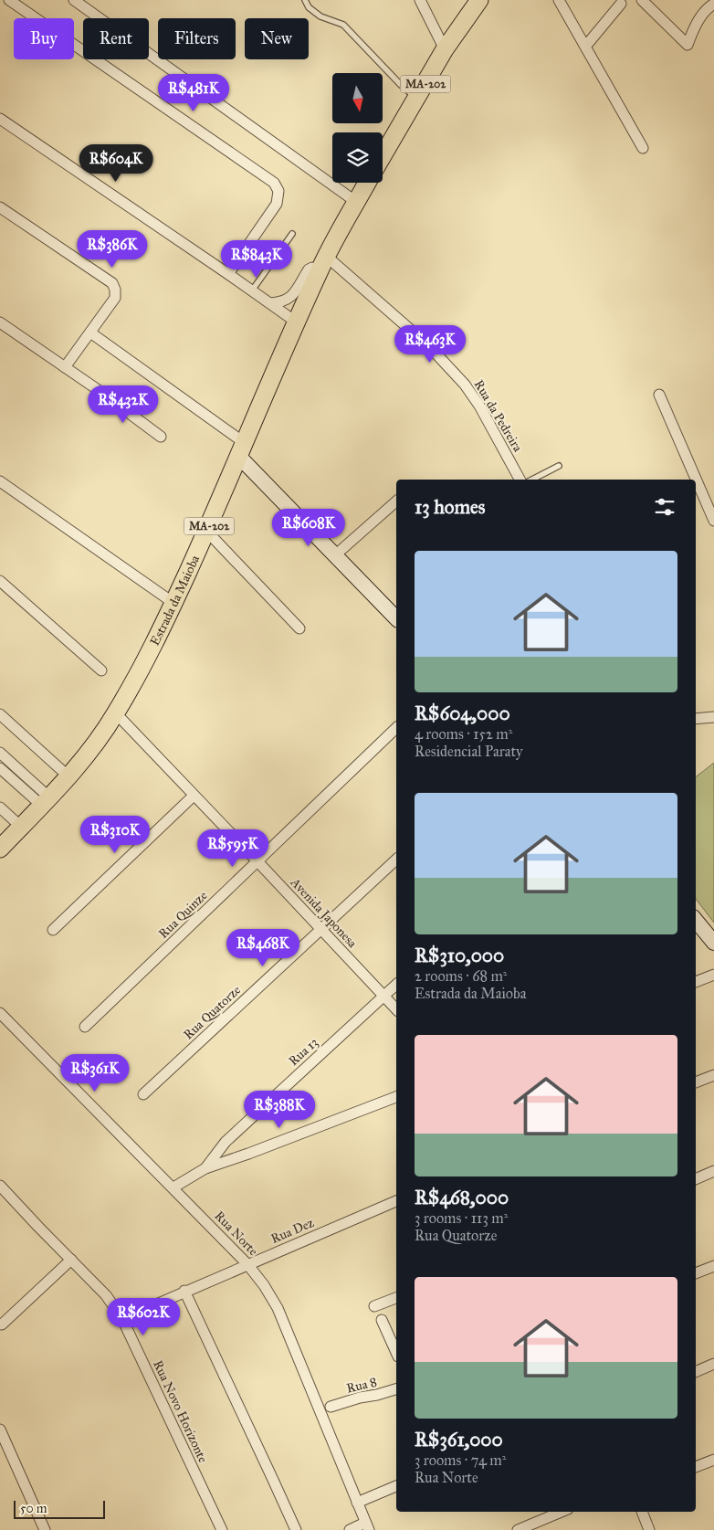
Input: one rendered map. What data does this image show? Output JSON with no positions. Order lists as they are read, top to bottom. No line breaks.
{"streets":{"main road":["MA-202","Estrada da Maioba"],"street":["Rua da Pedreira","Avenida Japonesa","Rua Quinze","Rua Quatorze","Rua 13","Rua Dez","Rua Norte","Rua 8","Rua Novo Horizonte"]},"crossings":[["Rua da Pedreira","Estrada da Maioba"],["Estrada da Maioba","Avenida Japonesa"],["Avenida Japonesa","Rua Quinze"],["Avenida Japonesa","Rua Quatorze"],["Avenida Japonesa","Rua 13"],["Rua Dez","Rua Norte"],["Rua Dez","Rua Novo Horizonte"]],"scale_bar":"50 m","north":"bottom","page":{"chip":["Buy","Rent","Filters","New"],"price":["R$481K","R$604K","R$386K","R$843K","R$463K","R$432K","R$608K","R$310K","R$595K","R$468K","R$361K","R$388K","R$602K"],"heading":"13 homes","list":[{"name":"R$604,000","note":"4 rooms · 152 m² · Residencial Paraty"},{"name":"R$310,000","note":"2 rooms · 68 m² · Estrada da Maioba"},{"name":"R$468,000","note":"3 rooms · 113 m² · Rua Quatorze"},{"name":"R$361,000","note":"3 rooms · 74 m² · Rua Norte"}],"scale":"50 m"}}
